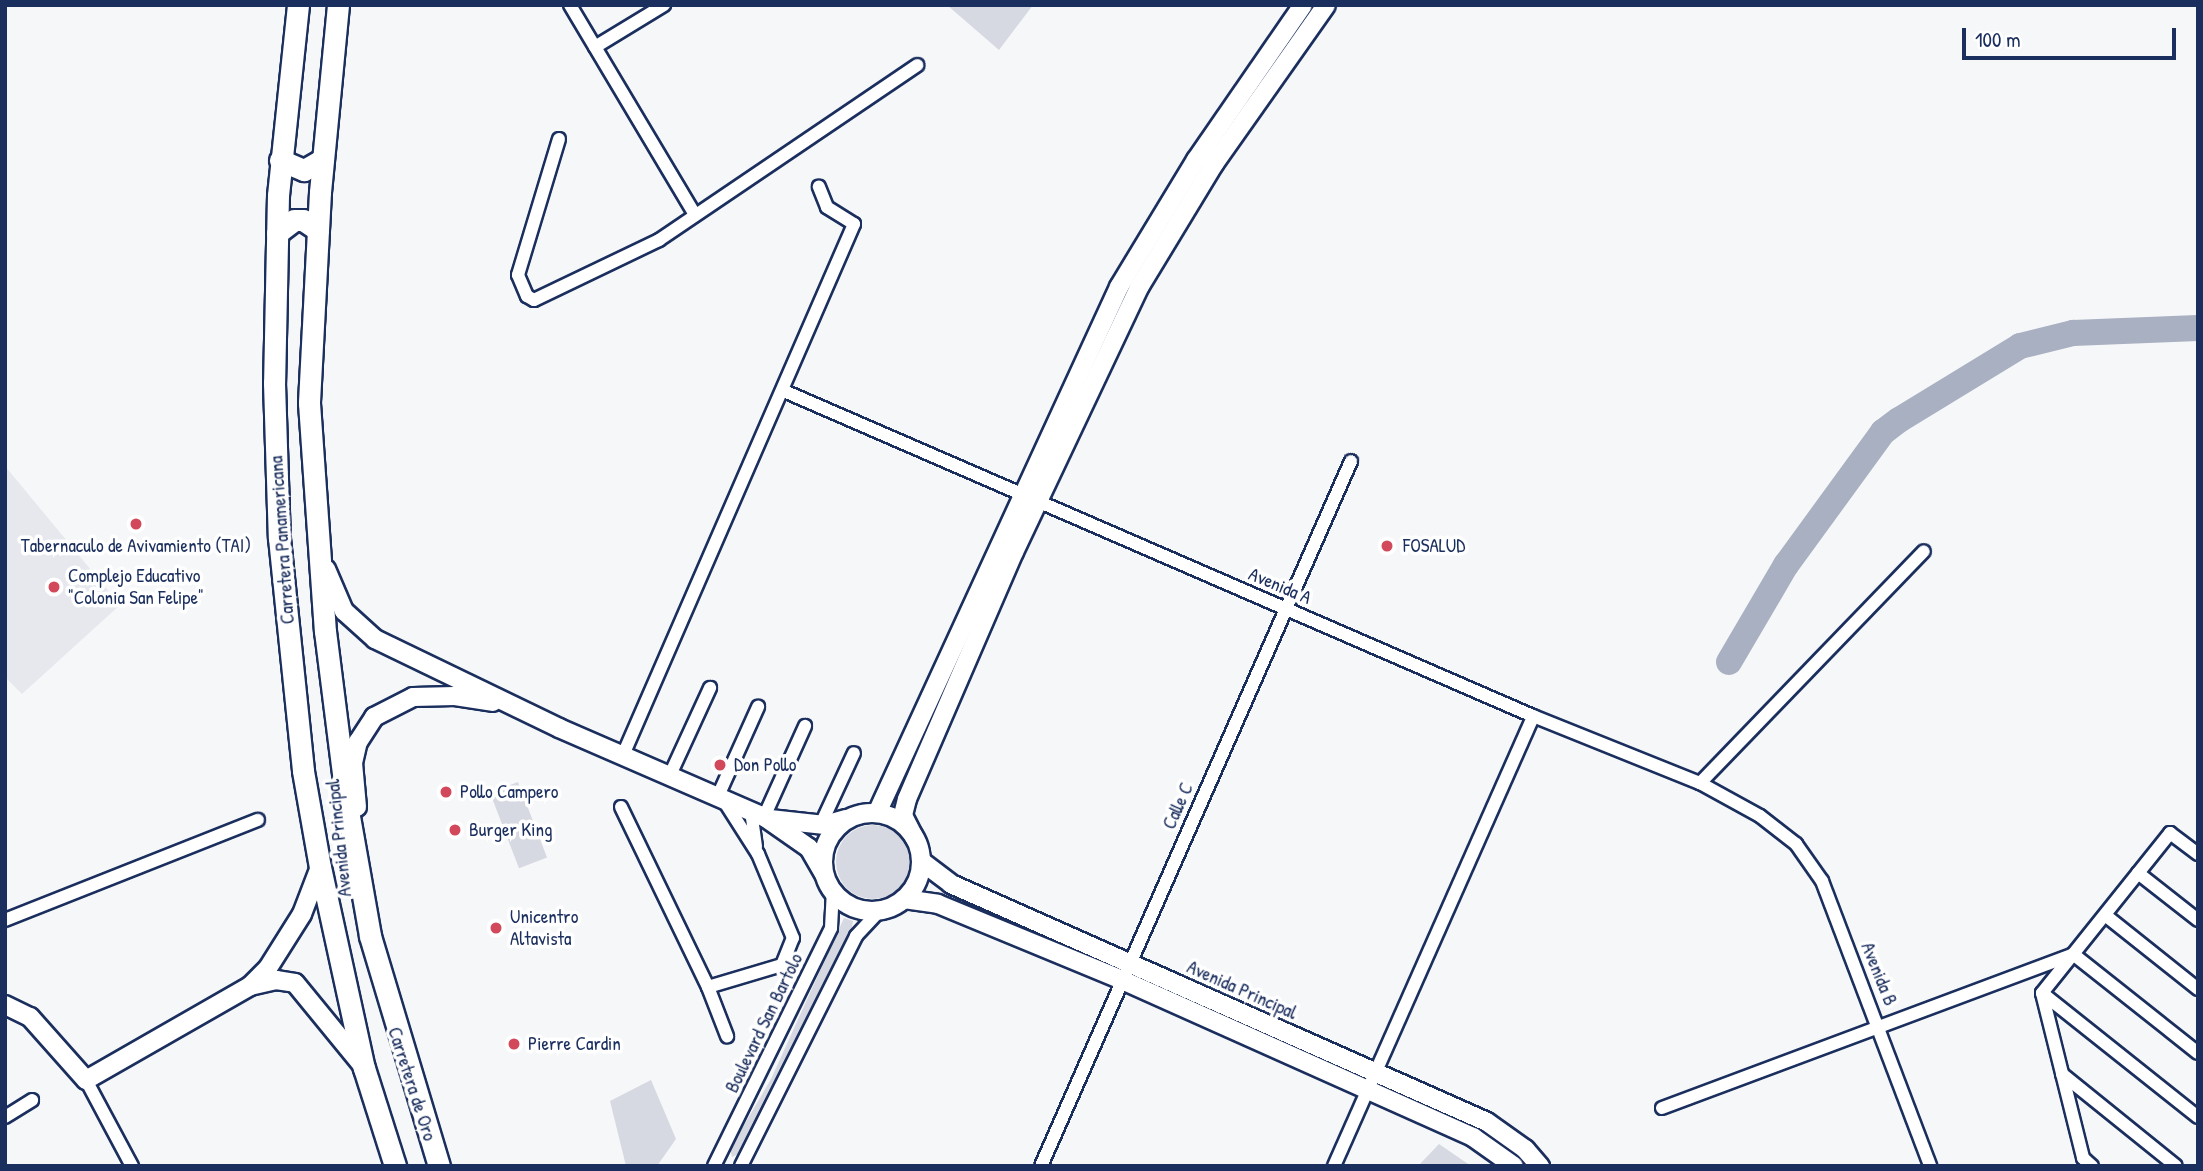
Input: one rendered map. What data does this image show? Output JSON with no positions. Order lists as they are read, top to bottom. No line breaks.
{"streets":{"highway":["Carretera Panamericana","Carretera de Oro"],"main road":["Avenida Principal"],"street":["Avenida A","Calle C","Avenida B","Boulevard San Bartolo"]},"crossings":[["Carretera Panamericana","Avenida Principal"],["Carretera Panamericana","Carretera de Oro"],["Avenida A","Calle C"],["Avenida A","Avenida B"],["Calle C","Avenida Principal"],["Avenida Principal","Boulevard San Bartolo"]],"places":["Tabernaculo de Avivamiento (TAI)","FOSALUD","Complejo Educativo \"Colonia San Felipe\"","Don Pollo","Pollo Campero","Burger King","Unicentro Altavista","Pierre Cardin"],"scale_bar":"100 m"}
